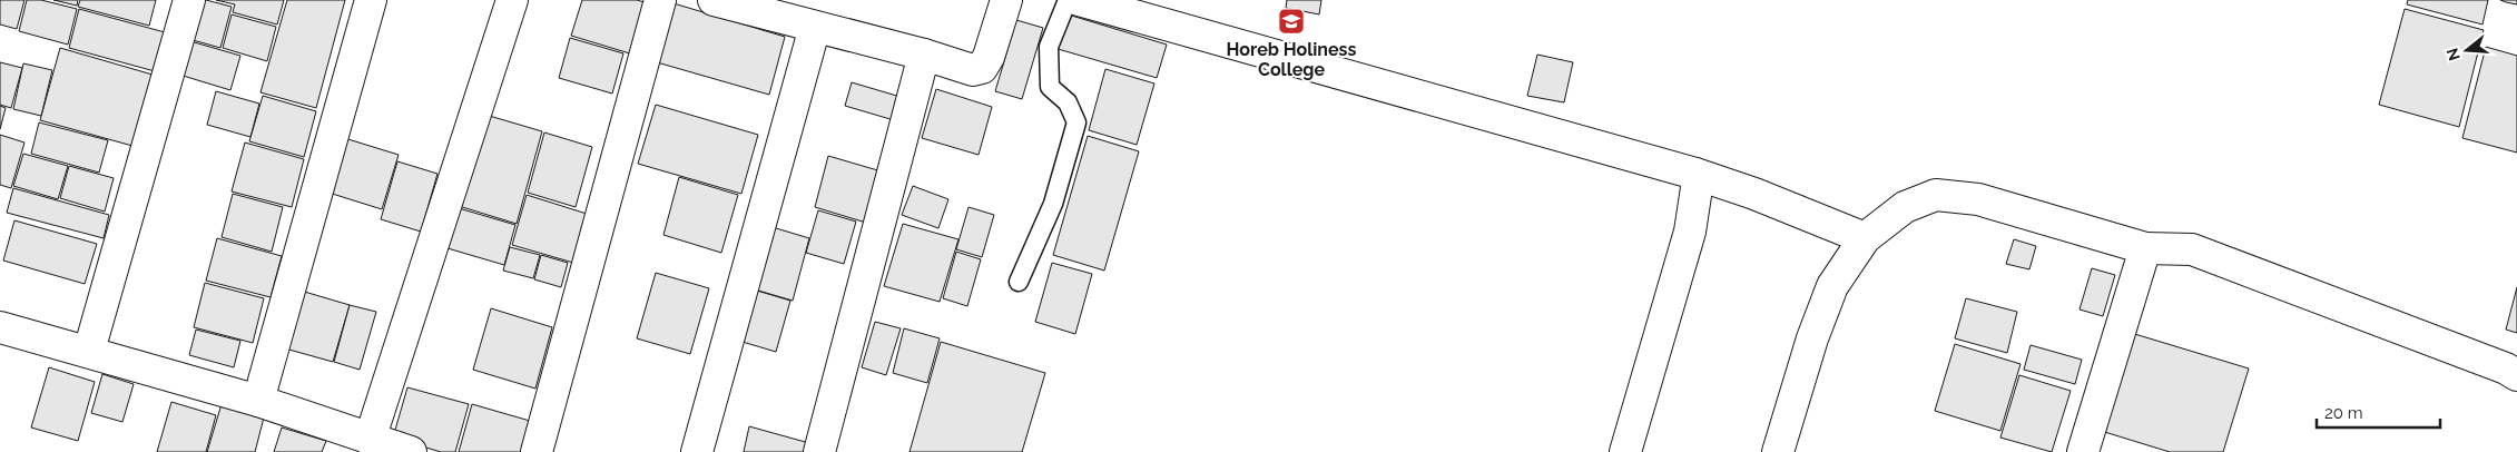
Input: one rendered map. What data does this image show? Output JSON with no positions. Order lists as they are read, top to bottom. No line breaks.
{"places":{"school or university":["Horeb Holiness College"]},"scale_bar":"20 m","north":"left"}
